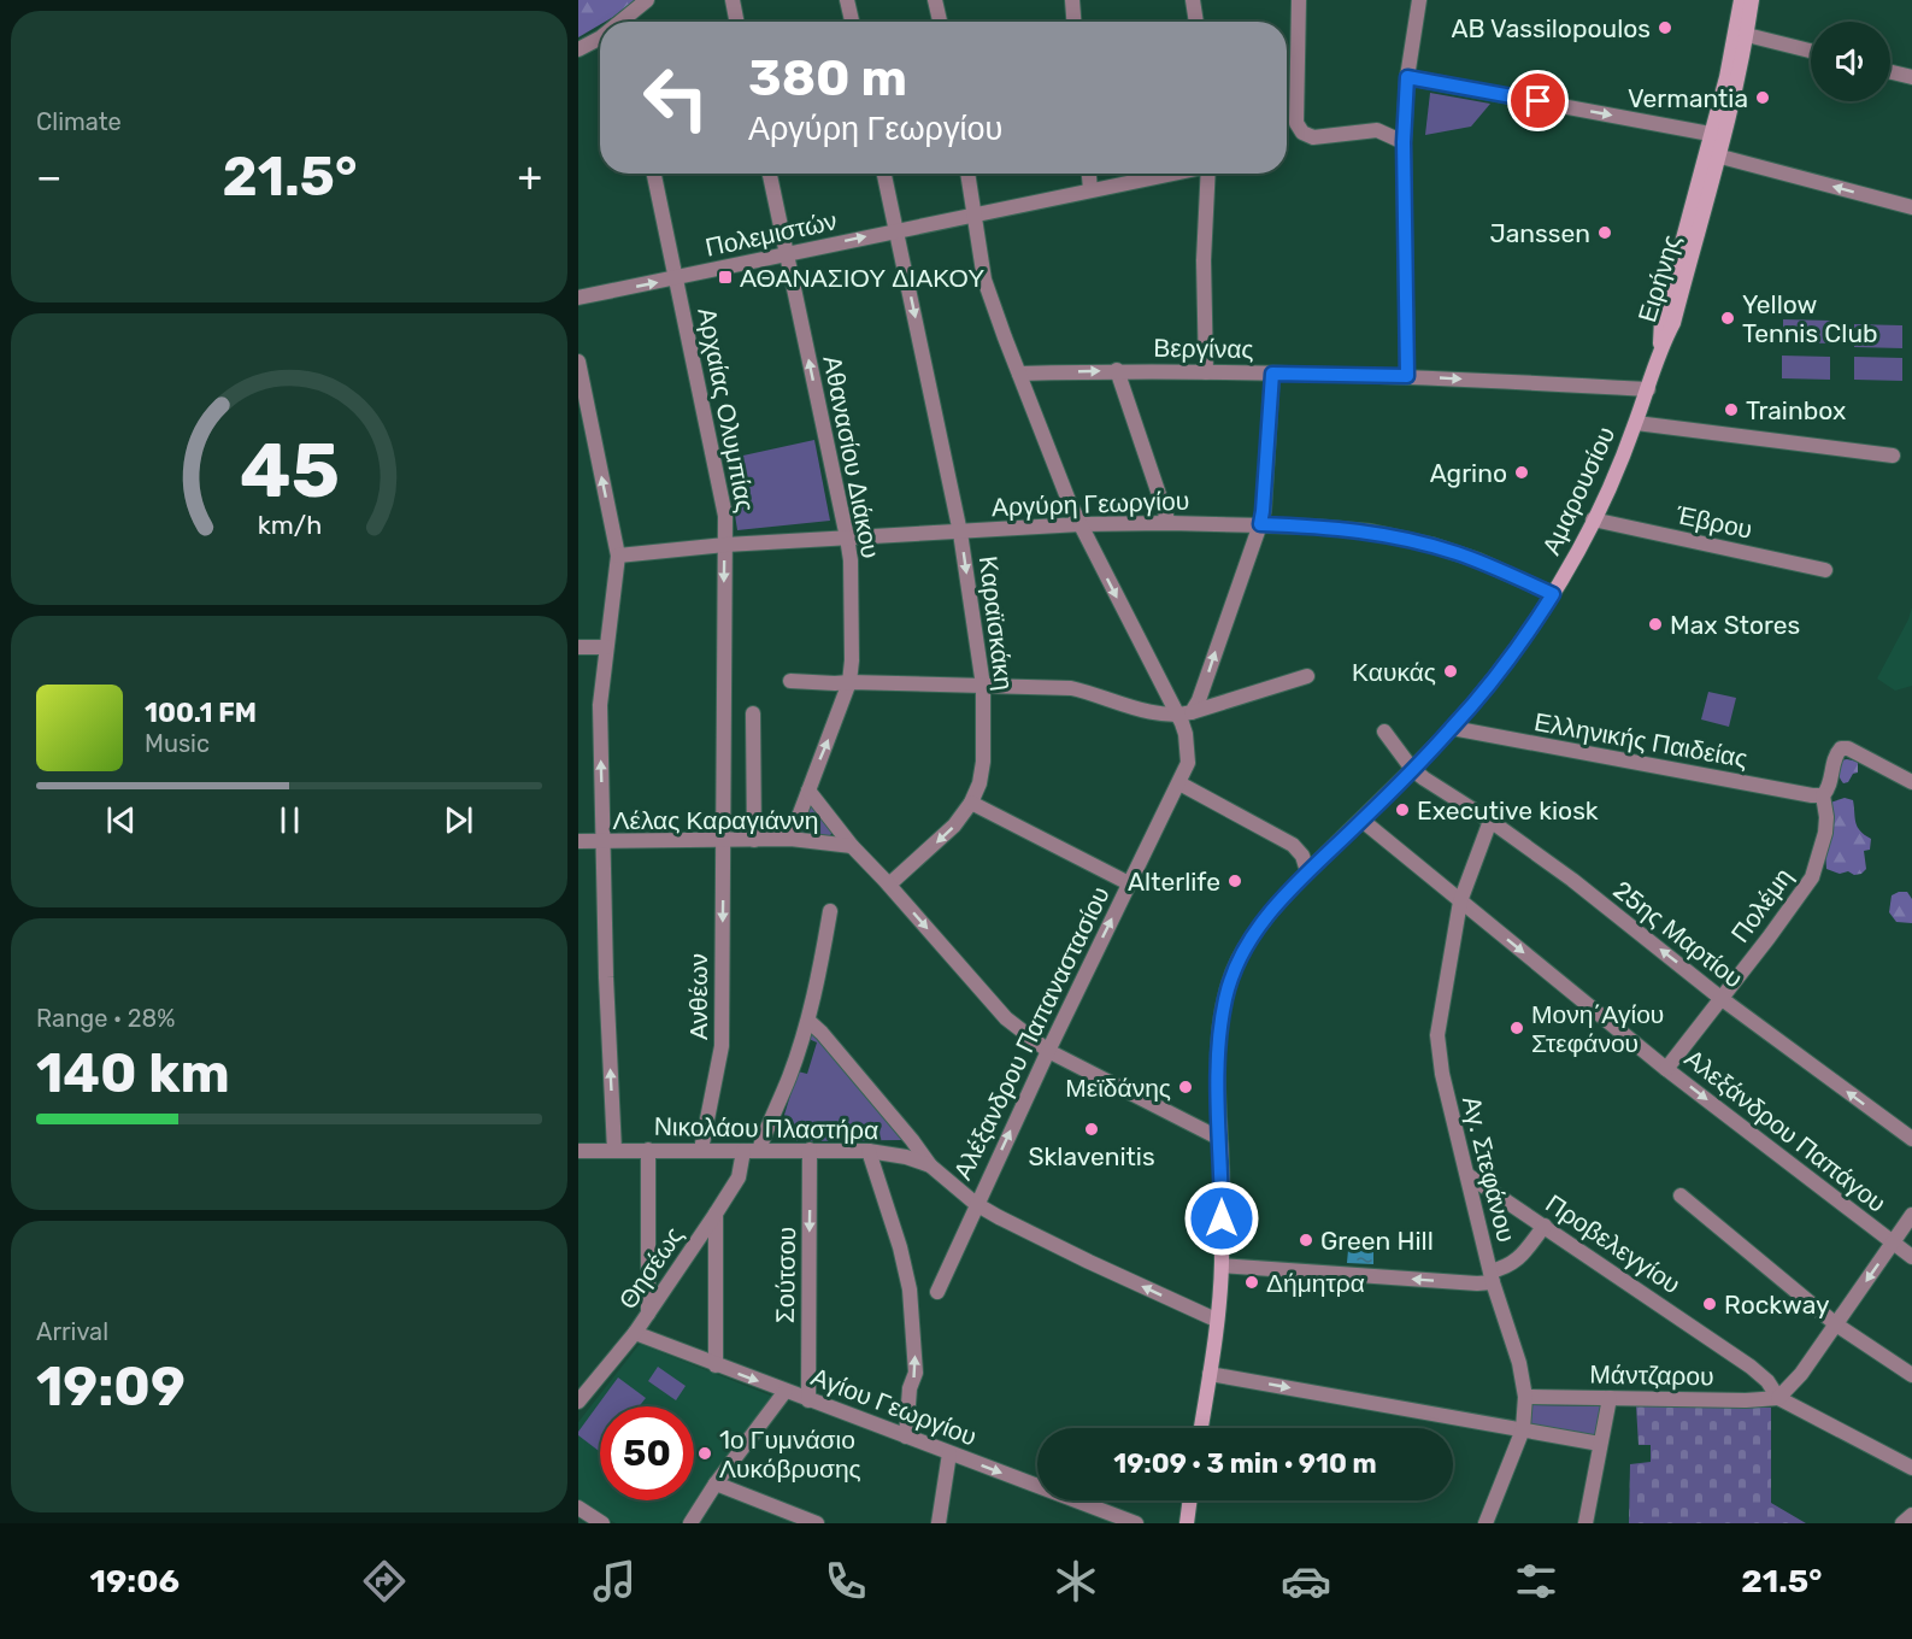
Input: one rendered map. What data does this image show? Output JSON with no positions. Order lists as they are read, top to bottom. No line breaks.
{"streets":{"main road":["Ειρήνης","Αμαρουσίου"],"street":["Πολεμιστών","Βεργίνας","Αρχαίας Ολυμπίας","Αθανασίου Διάκου","Αργύρη Γεωργίου","Έβρου","Καραϊσκάκη","Ελληνικής Παιδείας","Λέλας Καραγιάννη","Πολέμη","25ης Μαρτίου","Ανθέων","Αλέξανδρου Παπαναστασίου","Νικολάου Πλαστήρα","Αλεξάνδρου Παπάγου","Αγ. Στεφάνου","Προβελεγγίου","Θησέως","Σούτσου","Μάντζαρου","Αγίου Γεωργίου"]},"crossings":[["Πολεμιστών","Αρχαίας Ολυμπίας"],["Πολεμιστών","Αθανασίου Διάκου"],["Πολεμιστών","Καραϊσκάκη"],["Πολεμιστών","Αλέξανδρου Παπαναστασίου"],["Ειρήνης","Αμαρουσίου"],["Βεργίνας","Αμαρουσίου"],["Βεργίνας","Αλέξανδρου Παπαναστασίου"],["Αρχαίας Ολυμπίας","Αργύρη Γεωργίου"],["Αρχαίας Ολυμπίας","Λέλας Καραγιάννη"],["Αρχαίας Ολυμπίας","Ανθέων"],["Αθανασίου Διάκου","Αργύρη Γεωργίου"],["Αθανασίου Διάκου","Λέλας Καραγιάννη"],["Αμαρουσίου","Αργύρη Γεωργίου"],["Αμαρουσίου","Έβρου"],["Αμαρουσίου","Ελληνικής Παιδείας"],["Αμαρουσίου","Λέλας Καραγιάννη"],["Αμαρουσίου","25ης Μαρτίου"],["Αμαρουσίου","Νικολάου Πλαστήρα"],["Αμαρουσίου","Αλεξάνδρου Παπάγου"],["Αργύρη Γεωργίου","Καραϊσκάκη"],["Αργύρη Γεωργίου","Αλέξανδρου Παπαναστασίου"],["Καραϊσκάκη","Λέλας Καραγιάννη"],["Ελληνικής Παιδείας","Πολέμη"],["Λέλας Καραγιάννη","Ανθέων"],["Λέλας Καραγιάννη","Αλέξανδρου Παπαναστασίου"],["Πολέμη","25ης Μαρτίου"],["Πολέμη","Αλεξάνδρου Παπάγου"],["25ης Μαρτίου","Αγ. Στεφάνου"],["Ανθέων","Νικολάου Πλαστήρα"],["Αλέξανδρου Παπαναστασίου","Νικολάου Πλαστήρα"],["Νικολάου Πλαστήρα","Θησέως"],["Νικολάου Πλαστήρα","Σούτσου"],["Αλεξάνδρου Παπάγου","Αγ. Στεφάνου"],["Αγ. Στεφάνου","Προβελεγγίου"],["Αγ. Στεφάνου","Μάντζαρου"],["Προβελεγγίου","Μάντζαρου"],["Θησέως","Αγίου Γεωργίου"],["Σούτσου","Αγίου Γεωργίου"]],"one_way":["Πολεμιστών","Βεργίνας","Αθανασίου Διάκου","Καραϊσκάκη","25ης Μαρτίου","Νικολάου Πλαστήρα","Αγίου Γεωργίου"],"places":{"other":["AB Vassilopoulos","Vermantia","Janssen","Yellow Tennis Club","Trainbox","Agrino","Max Stores","Καυκάς","Executive kiosk","Alterlife","Μονη΄Αγίου Στεφάνου","Μεϊδάνης","Sklavenitis","Green Hill","Δήμητρα","Rockway","1ο Γυμνάσιο Λυκόβρυσης"],"transit":["ΑΘΑΝΑΣΙΟΥ ΔΙΑΚΟΥ"]},"page":{"tile":["Climate",["Range · 28%","140 km"],["Arrival","19:09"]],"turn":["380 m","Αργύρη Γεωργίου"],"heat":["−","21.5°","+"],"song":["100.1 FM","Music"],"limit":"50","trip":"19:09 · 3 min · 910 m","tabs":["19:06","21.5°"],"gauge":["45","km/h"]}}
